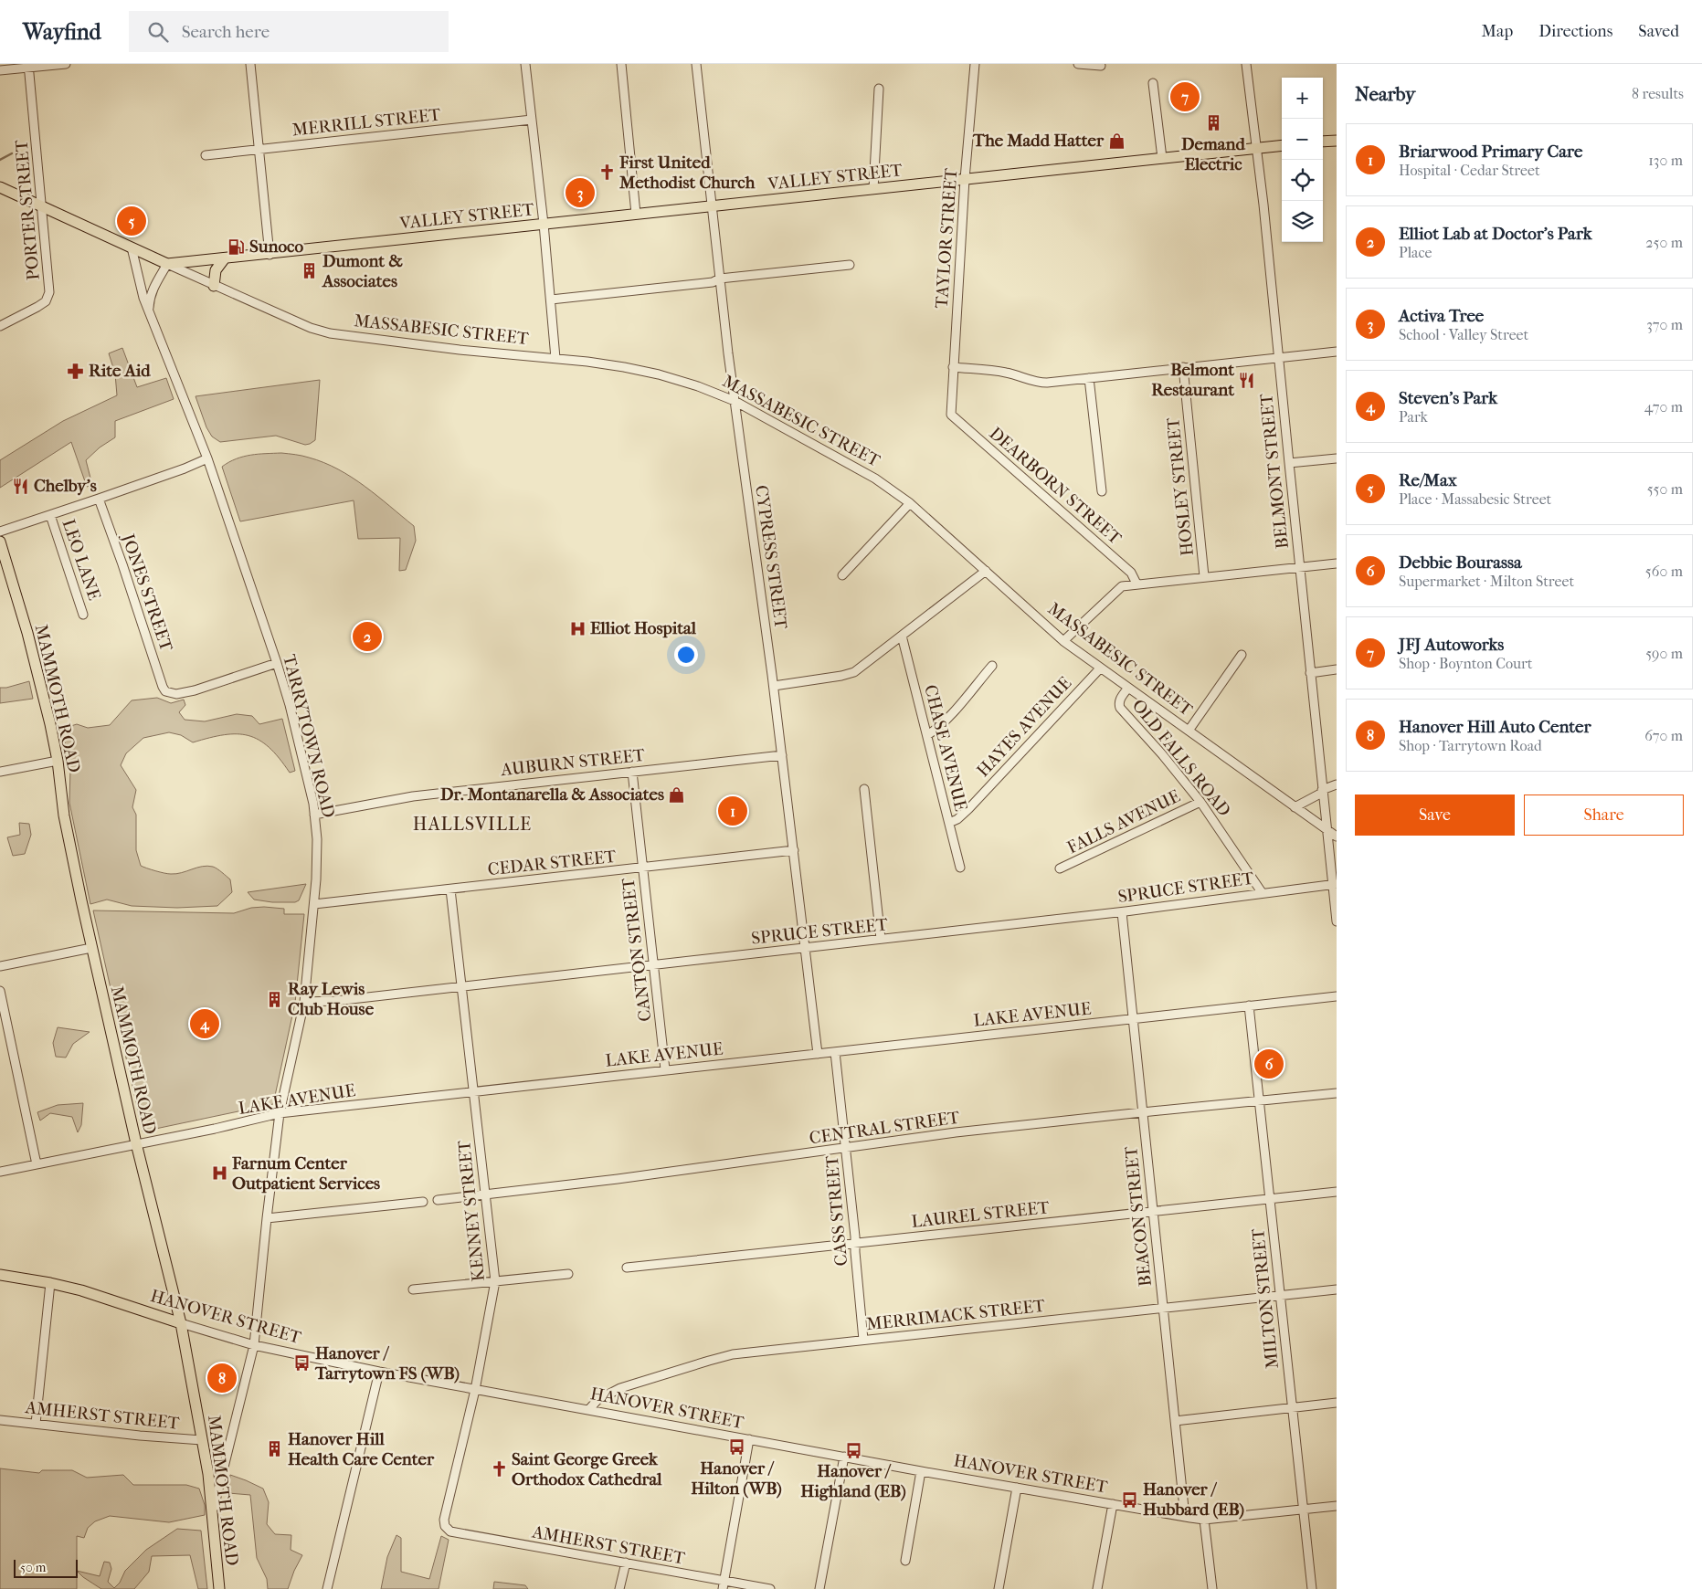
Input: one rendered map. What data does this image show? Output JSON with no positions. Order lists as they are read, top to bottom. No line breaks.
{"streets":{"main road":["VALLEY STREET","MASSABESIC STREET","MAMMOTH ROAD","HANOVER STREET"],"street":["MERRILL STREET","PORTER STREET","TAYLOR STREET","BELMONT STREET","DEARBORN STREET","HOSLEY STREET","CYPRESS STREET","LEO LANE","JONES STREET","HAYES AVENUE","TARRYTOWN ROAD","CHASE AVENUE","OLD FALLS ROAD","AUBURN STREET","FALLS AVENUE","CEDAR STREET","SPRUCE STREET","CANTON STREET","LAKE AVENUE","CENTRAL STREET","KENNEY STREET","CASS STREET","LAUREL STREET","BEACON STREET","MILTON STREET","MERRIMACK STREET","AMHERST STREET"]},"crossings":[["VALLEY STREET","TAYLOR STREET"],["VALLEY STREET","MASSABESIC STREET"],["VALLEY STREET","BELMONT STREET"],["VALLEY STREET","CYPRESS STREET"],["PORTER STREET","MASSABESIC STREET"],["TAYLOR STREET","DEARBORN STREET"],["MASSABESIC STREET","BELMONT STREET"],["MASSABESIC STREET","CYPRESS STREET"],["MASSABESIC STREET","HAYES AVENUE"],["MASSABESIC STREET","TARRYTOWN ROAD"],["MASSABESIC STREET","OLD FALLS ROAD"],["BELMONT STREET","SPRUCE STREET"],["CYPRESS STREET","AUBURN STREET"],["CYPRESS STREET","CEDAR STREET"],["CYPRESS STREET","SPRUCE STREET"],["CYPRESS STREET","LAKE AVENUE"],["JONES STREET","TARRYTOWN ROAD"],["MAMMOTH ROAD","TARRYTOWN ROAD"],["MAMMOTH ROAD","LAKE AVENUE"],["MAMMOTH ROAD","HANOVER STREET"],["MAMMOTH ROAD","AMHERST STREET"],["HAYES AVENUE","CHASE AVENUE"],["TARRYTOWN ROAD","AUBURN STREET"],["TARRYTOWN ROAD","CEDAR STREET"],["TARRYTOWN ROAD","SPRUCE STREET"],["TARRYTOWN ROAD","LAKE AVENUE"],["TARRYTOWN ROAD","HANOVER STREET"],["OLD FALLS ROAD","FALLS AVENUE"],["OLD FALLS ROAD","SPRUCE STREET"],["AUBURN STREET","CANTON STREET"],["CEDAR STREET","CANTON STREET"],["CEDAR STREET","KENNEY STREET"],["SPRUCE STREET","CANTON STREET"],["SPRUCE STREET","KENNEY STREET"],["SPRUCE STREET","BEACON STREET"],["CANTON STREET","LAKE AVENUE"],["LAKE AVENUE","KENNEY STREET"],["LAKE AVENUE","CASS STREET"],["LAKE AVENUE","BEACON STREET"],["LAKE AVENUE","MILTON STREET"],["CENTRAL STREET","KENNEY STREET"],["CENTRAL STREET","CASS STREET"],["CENTRAL STREET","BEACON STREET"],["CENTRAL STREET","MILTON STREET"],["KENNEY STREET","HANOVER STREET"],["KENNEY STREET","AMHERST STREET"],["CASS STREET","LAUREL STREET"],["CASS STREET","MERRIMACK STREET"],["LAUREL STREET","BEACON STREET"],["LAUREL STREET","MILTON STREET"],["BEACON STREET","MERRIMACK STREET"],["BEACON STREET","HANOVER STREET"],["MILTON STREET","MERRIMACK STREET"],["MILTON STREET","HANOVER STREET"],["MERRIMACK STREET","HANOVER STREET"]],"districts":["HALLSVILLE"],"places":{"building":["Demand Electric","Dumont & Associates","Ray Lewis Club House","Hanover Hill Health Care Center"],"shop":["The Madd Hatter","Dr. Montanarella & Associates"],"church":["First United Methodist Church","Saint George Greek Orthodox Cathedral"],"fuel station":["Sunoco"],"pharmacy":["Rite Aid"],"restaurant":["Belmont Restaurant","Chelby's"],"hospital":["Elliot Hospital","Farnum Center Outpatient Services"],"bus stop":["Hanover / Tarrytown FS (WB)","Hanover / Hilton (WB)","Hanover / Highland (EB)","Hanover / Hubbard (EB)"]},"scale_bar":"50 m","page":{"header":"Wayfind","search":"Search here","nav":["Map","Directions","Saved"],"heading":["Nearby","8 results"],"map_buttons":["+","−"],"pins":["7","3","5","2","1","4","6","8"],"list":[{"mark":"1","name":"Briarwood Primary Care","note":"Hospital · Cedar Street","value":"130 m"},{"mark":"2","name":"Elliot Lab at Doctor's Park","note":"Place","value":"250 m"},{"mark":"3","name":"Activa Tree","note":"School · Valley Street","value":"370 m"},{"mark":"4","name":"Steven's Park","note":"Park","value":"470 m"},{"mark":"5","name":"Re/Max","note":"Place · Massabesic Street","value":"550 m"},{"mark":"6","name":"Debbie Bourassa","note":"Supermarket · Milton Street","value":"560 m"},{"mark":"7","name":"JFJ Autoworks","note":"Shop · Boynton Court","value":"590 m"},{"mark":"8","name":"Hanover Hill Auto Center","note":"Shop · Tarrytown Road","value":"670 m"}],"buttons":["Save","Share"],"scale":"50 m"}}
